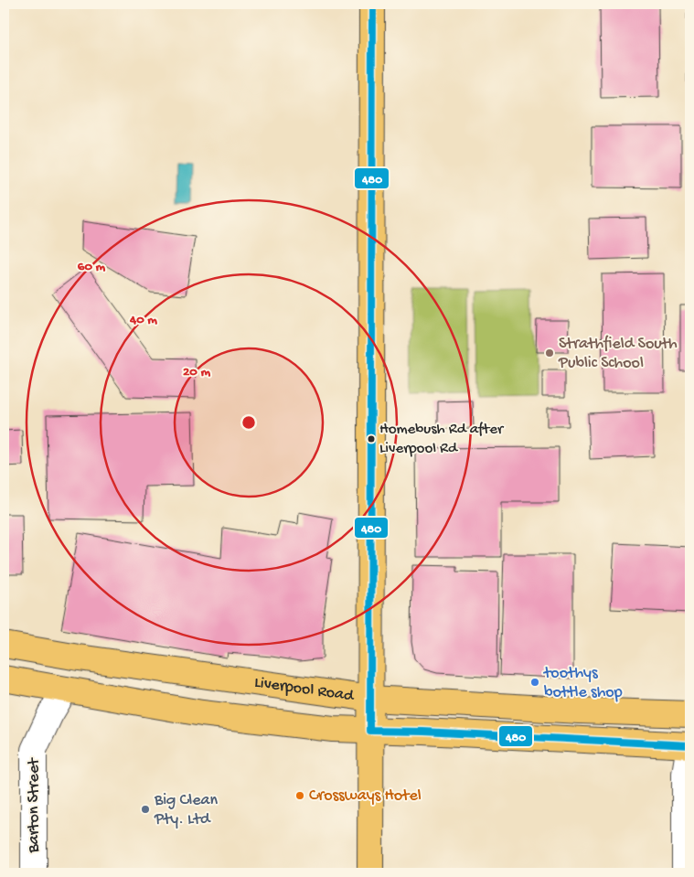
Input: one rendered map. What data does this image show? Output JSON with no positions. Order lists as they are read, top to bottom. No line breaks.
{"streets":{"main road":["Liverpool Road"],"street":["Barton Street"]},"crossings":[["Liverpool Road","Barton Street"]],"places":["Strathfield South Public School","Homebush Rd after Liverpool Rd","toothys bottle shop","Crossways Hotel","Big Clean Pty. Ltd"],"lines":["transit line 480"],"rings":["60 m","40 m","20 m"]}
